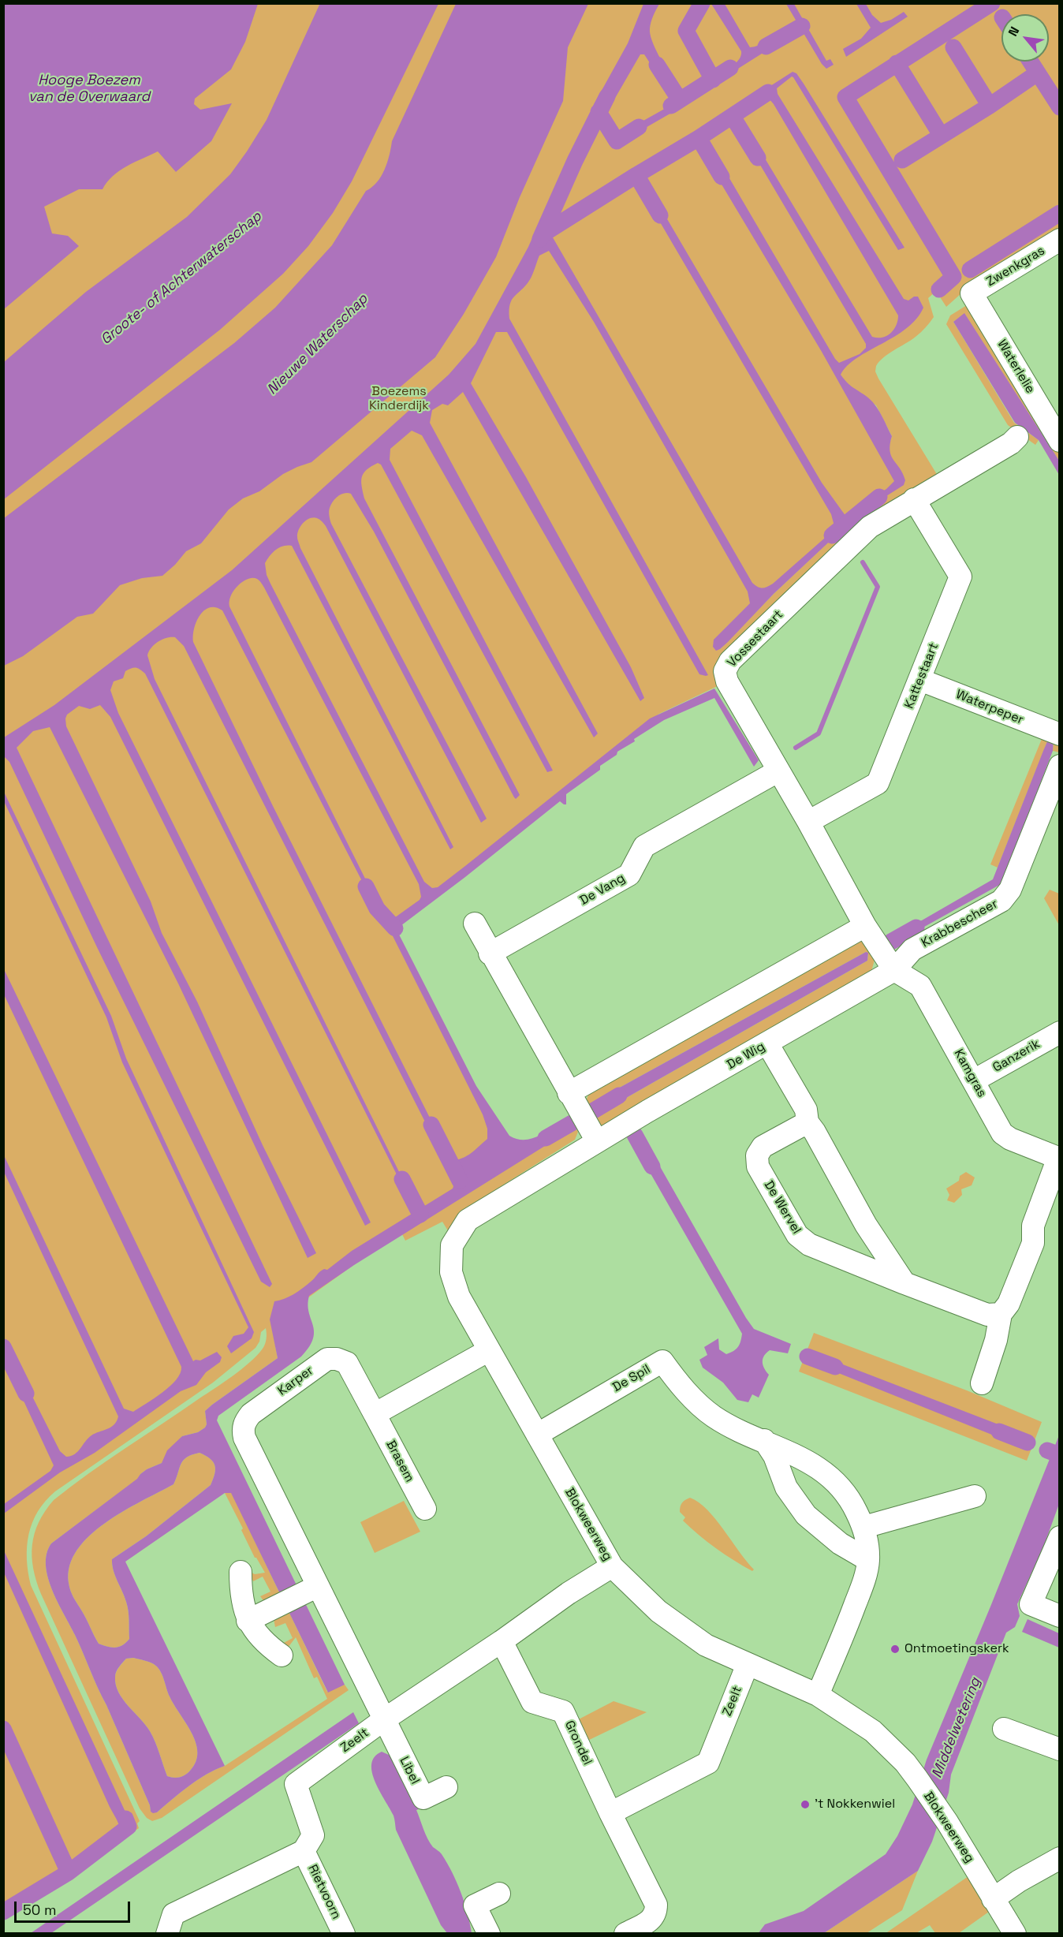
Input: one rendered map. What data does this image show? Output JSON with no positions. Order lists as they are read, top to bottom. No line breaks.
{"streets":{"street":["Zwenkgras","Waterlelie","Vossestaart","Kattestaart","Waterpeper","De Vang","Krabbescheer","De Wig","Ganzerik","Kamgras","De Wervel","De Spil","Karper","Brasem","Blokweerweg","Zeelt","Grondel","Libel","Rietvoorn"]},"crossings":[["Zwenkgras","Waterlelie"],["Vossestaart","Kattestaart"],["Vossestaart","De Vang"],["Vossestaart","Krabbescheer"],["Vossestaart","De Wig"],["Vossestaart","Kamgras"],["Kattestaart","Waterpeper"],["Krabbescheer","De Wig"],["Krabbescheer","Kamgras"],["De Wig","Kamgras"],["De Wig","Blokweerweg"],["Ganzerik","Kamgras"],["De Spil","Blokweerweg"],["Karper","Brasem"],["Karper","Zeelt"],["Karper","Libel"],["Blokweerweg","Zeelt"],["Zeelt","Grondel"],["Zeelt","Libel"],["Zeelt","Rietvoorn"]],"water":["Hooge Boezem van de Overwaard","Groote- of Achterwaterschap","Nieuwe Waterschap","Middelwetering"],"parks":["Boezems Kinderdijk"],"places":["Ontmoetingskerk","'t Nokkenwiel"],"scale_bar":"50 m","north":"top left"}
